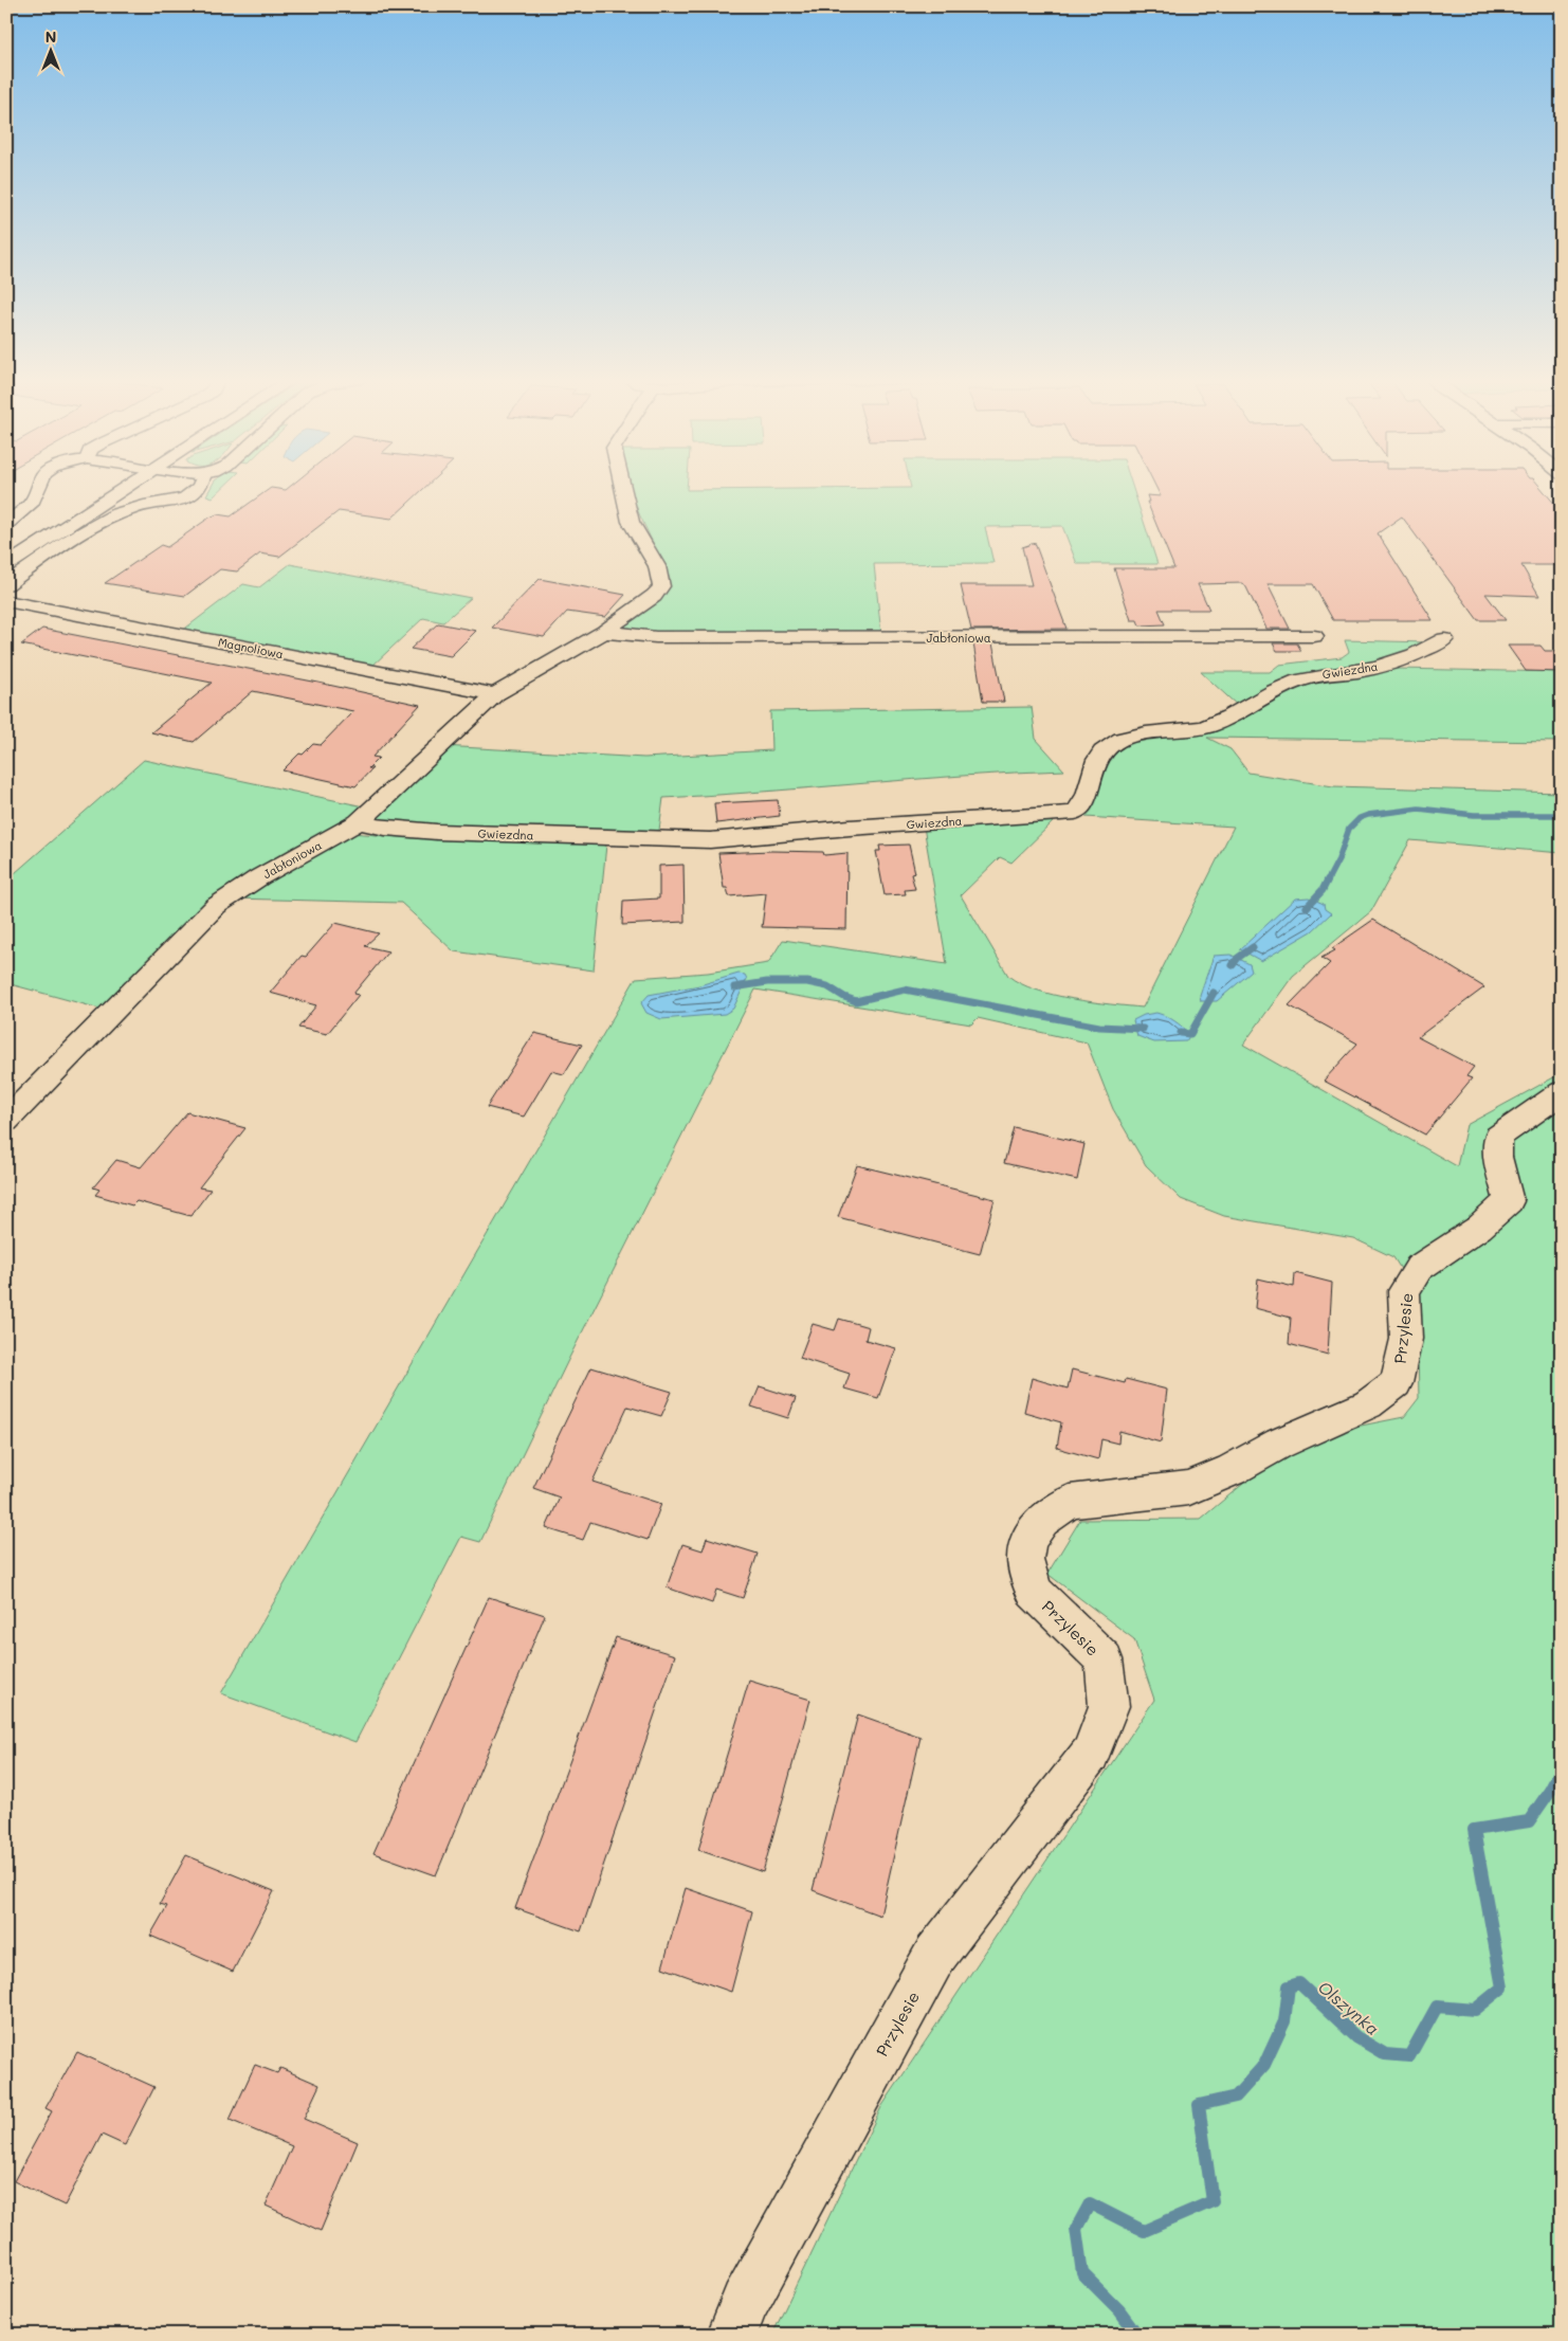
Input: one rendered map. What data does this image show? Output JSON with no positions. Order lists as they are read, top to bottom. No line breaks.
{"streets":{"main road":["Jabłoniowa","Magnoliowa","Gwiezdna","Przylesie"]},"crossings":[["Jabłoniowa","Magnoliowa"],["Jabłoniowa","Gwiezdna"]],"water":["Olszynka"],"north":"top"}
